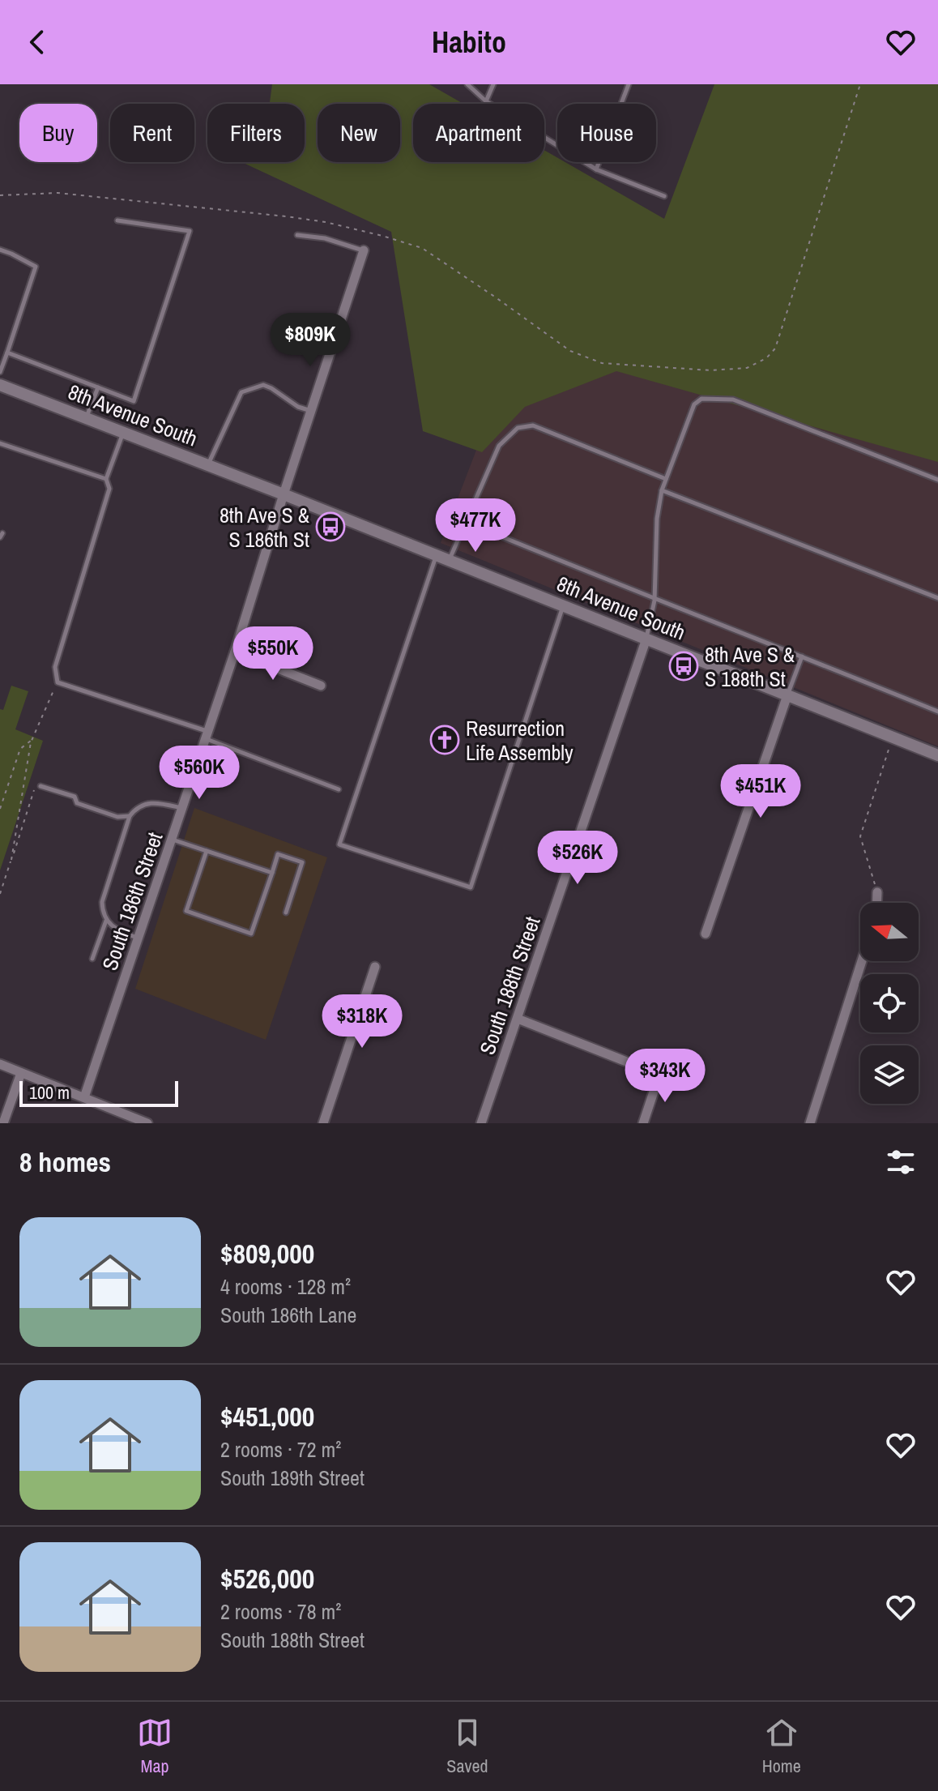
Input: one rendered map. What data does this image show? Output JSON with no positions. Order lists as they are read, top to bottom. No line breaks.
{"streets":{"street":["8th Avenue South","South 186th Street","South 188th Street"]},"crossings":[["8th Avenue South","South 186th Street"],["8th Avenue South","South 188th Street"]],"places":{"bus stop":["8th Ave S & S 186th St","8th Ave S & S 188th St"],"church":["Resurrection Life Assembly"]},"scale_bar":"100 m","north":"left","page":{"header":"Habito","chip":["Buy","Rent","Filters","New","Apartment","House"],"price":["$809K","$477K","$550K","$560K","$451K","$526K","$318K","$343K"],"scale":"100 m","heading":"8 homes","list":[{"name":"$809,000","note":"4 rooms · 128 m² · South 186th Lane"},{"name":"$451,000","note":"2 rooms · 72 m² · South 189th Street"},{"name":"$526,000","note":"2 rooms · 78 m² · South 188th Street"}],"tabs":["Map","Saved","Home"]}}
